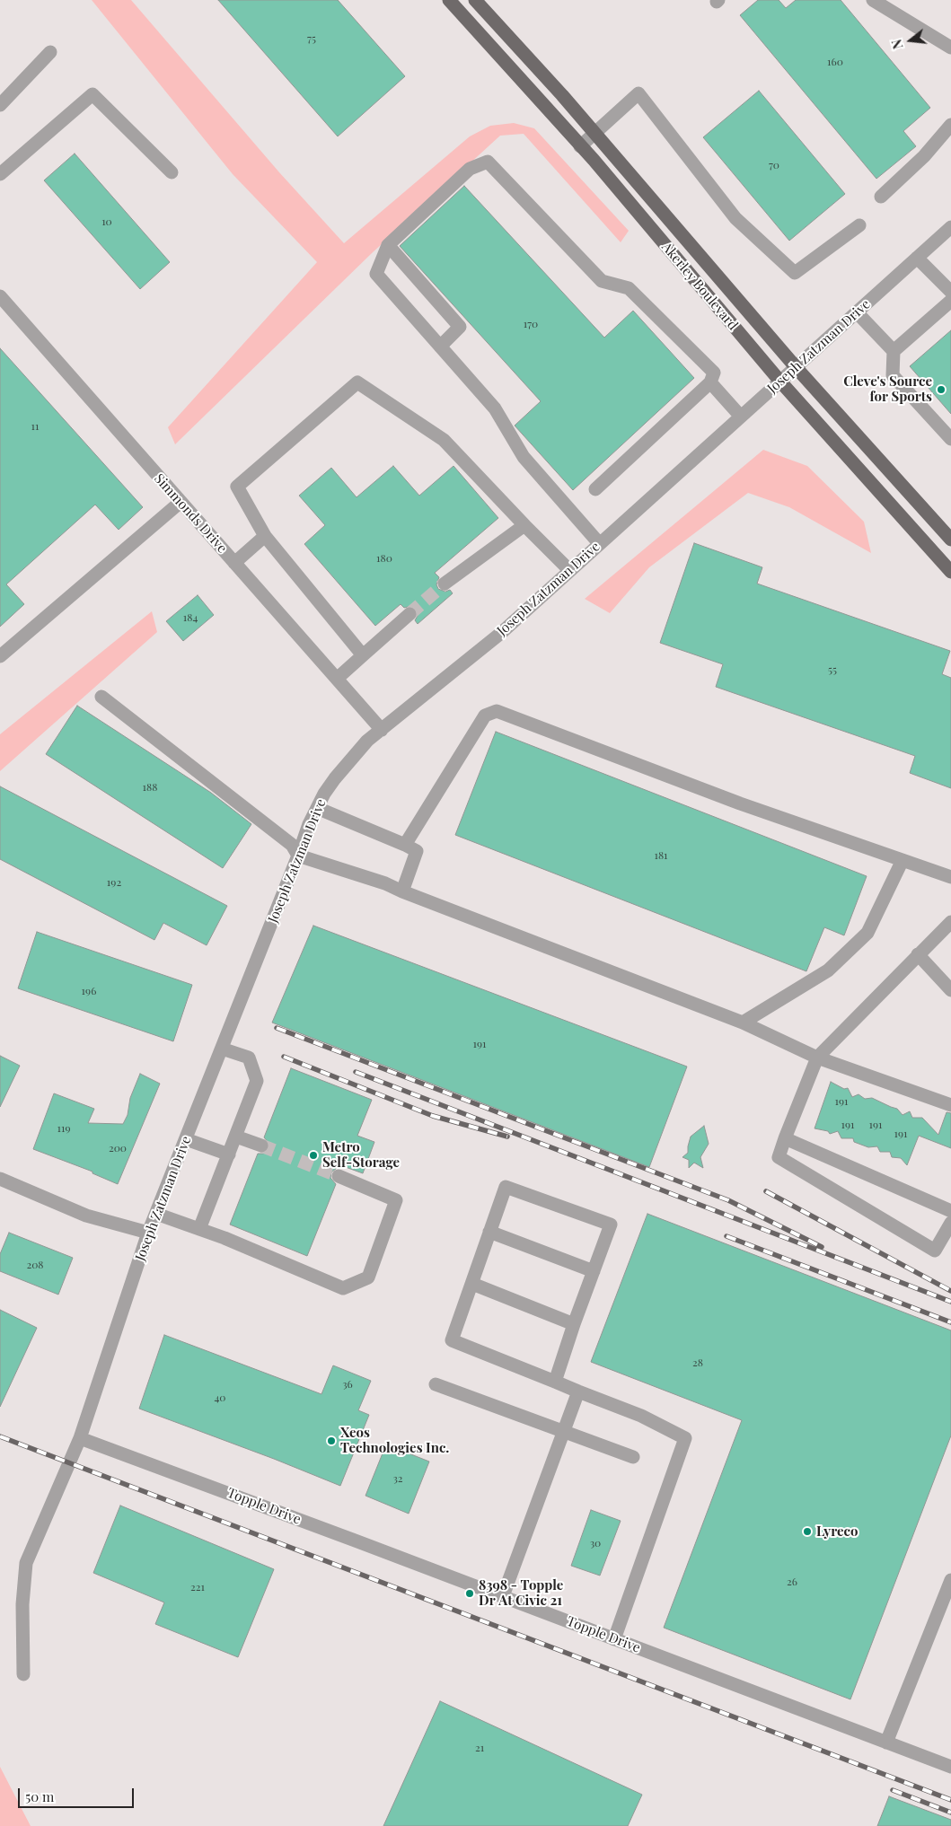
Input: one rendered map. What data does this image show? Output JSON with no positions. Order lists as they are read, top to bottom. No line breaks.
{"streets":{"main road":["Akerley Boulevard"],"street":["Joseph Zatzman Drive","Simmonds Drive","Topple Drive"]},"crossings":[["Akerley Boulevard","Joseph Zatzman Drive"],["Joseph Zatzman Drive","Simmonds Drive"],["Joseph Zatzman Drive","Topple Drive"]],"places":["Cleve's Source for Sports","Metro Self-Storage","Xeos Technologies Inc.","Lyreco","8398 - Topple Dr At Civic 21"],"house_numbers":["75","160","70","10","170","11","180","184","55","188","181","192","196","191","191","191","191","119","191","200","208","28","36","40","32","30","26","221","21"],"scale_bar":"50 m","north":"left"}
